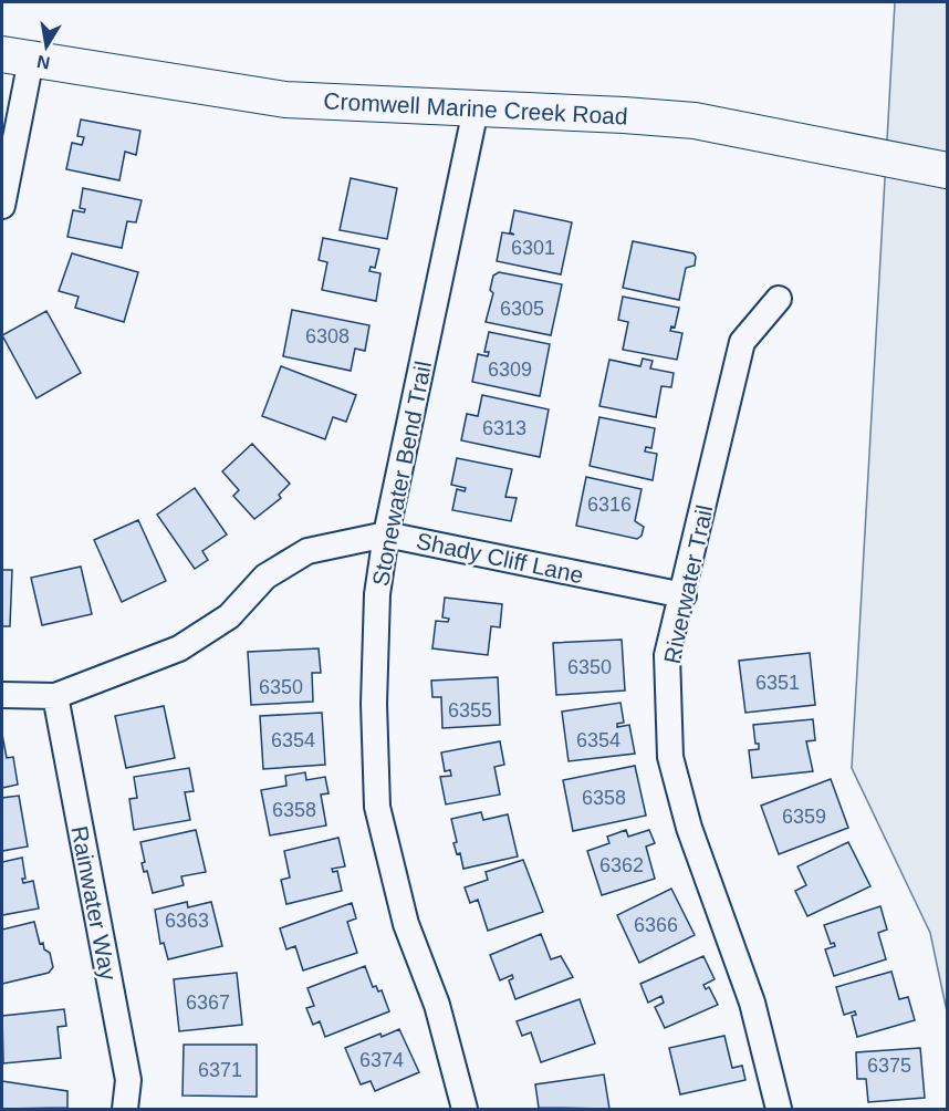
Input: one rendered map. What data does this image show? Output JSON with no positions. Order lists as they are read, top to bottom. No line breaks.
{"streets":{"main road":["Cromwell Marine Creek Road"],"street":["Stonewater Bend Trail","Shady Cliff Lane","Riverwater Trail","Rainwater Way"]},"crossings":[["Cromwell Marine Creek Road","Stonewater Bend Trail"],["Stonewater Bend Trail","Shady Cliff Lane"],["Shady Cliff Lane","Riverwater Trail"],["Shady Cliff Lane","Rainwater Way"]],"house_numbers":["6301","6305","6308","6309","6313","6316","6350","6351","6350","6355","6354","6354","6358","6358","6359","6362","6363","6366","6367","6374","6375","6371"],"north":"bottom"}
